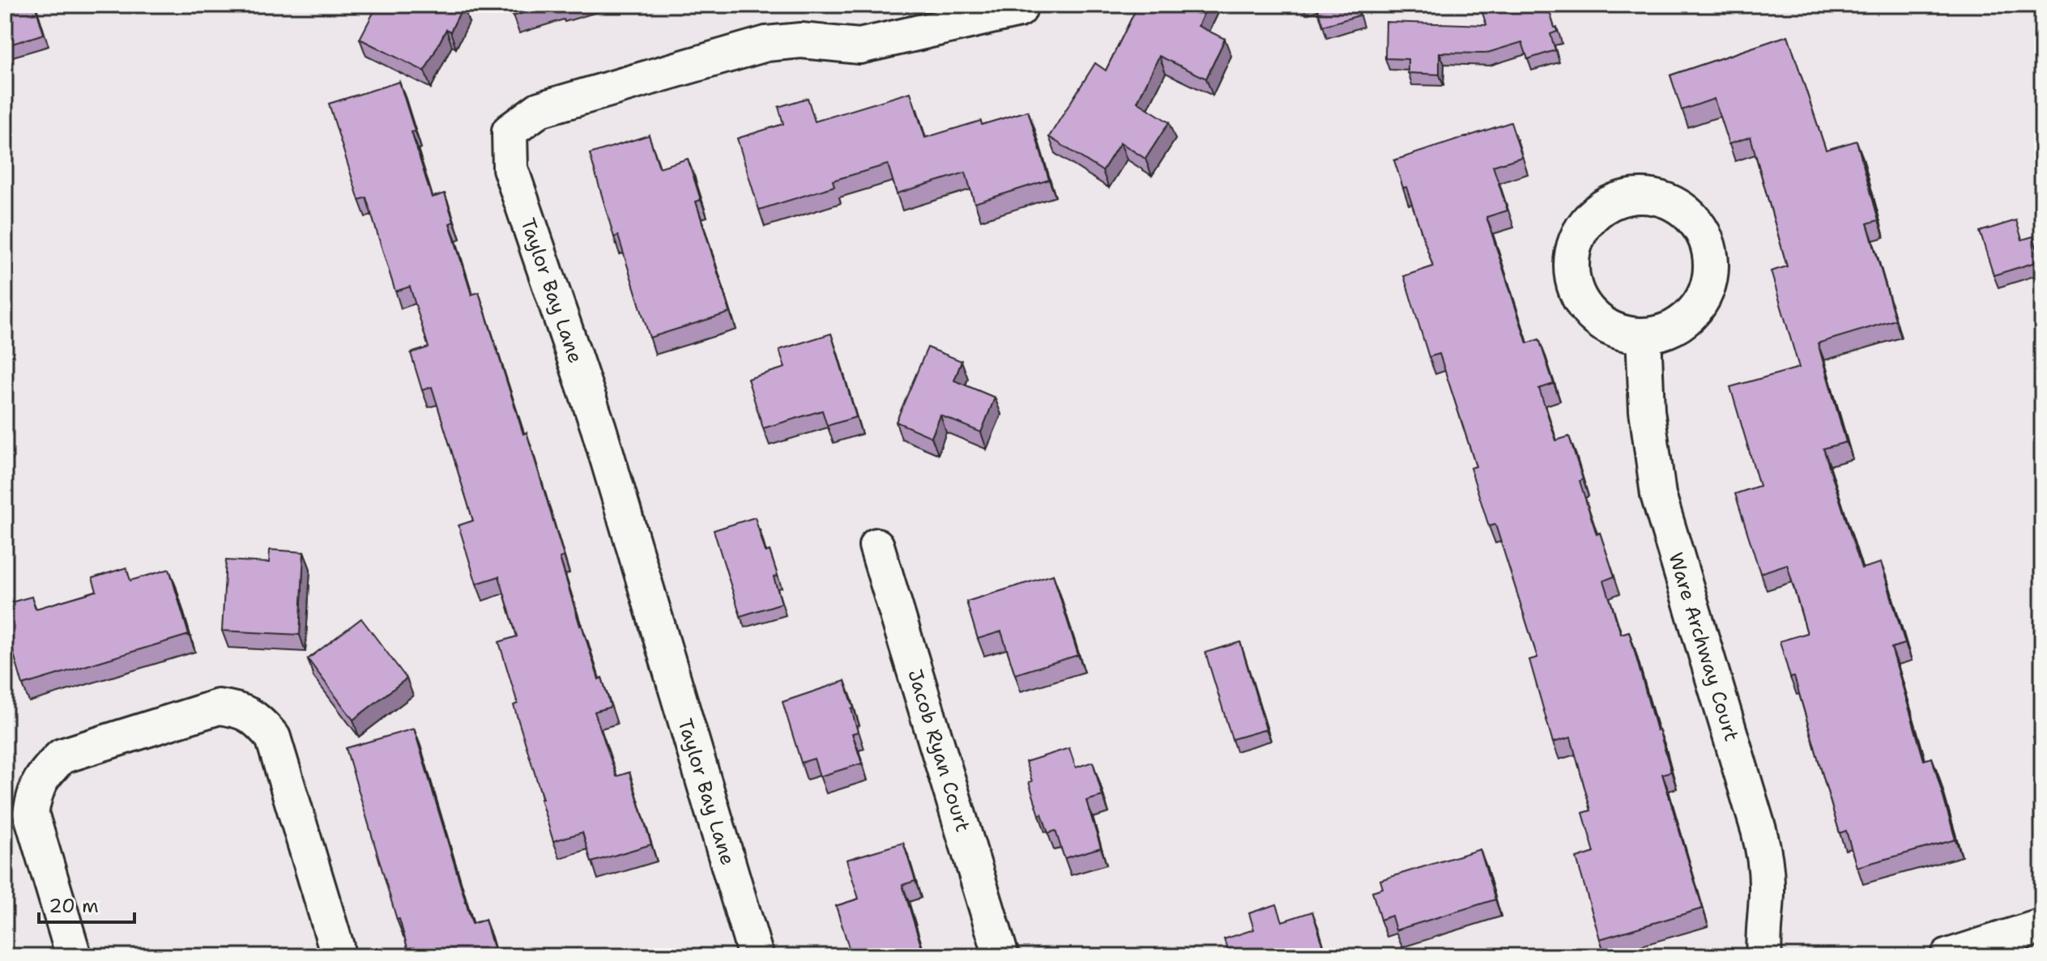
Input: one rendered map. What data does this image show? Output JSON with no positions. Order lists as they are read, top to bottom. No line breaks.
{"streets":{"street":["Taylor Bay Lane","Ware Archway Court","Jacob Ryan Court"]},"scale_bar":"20 m"}
